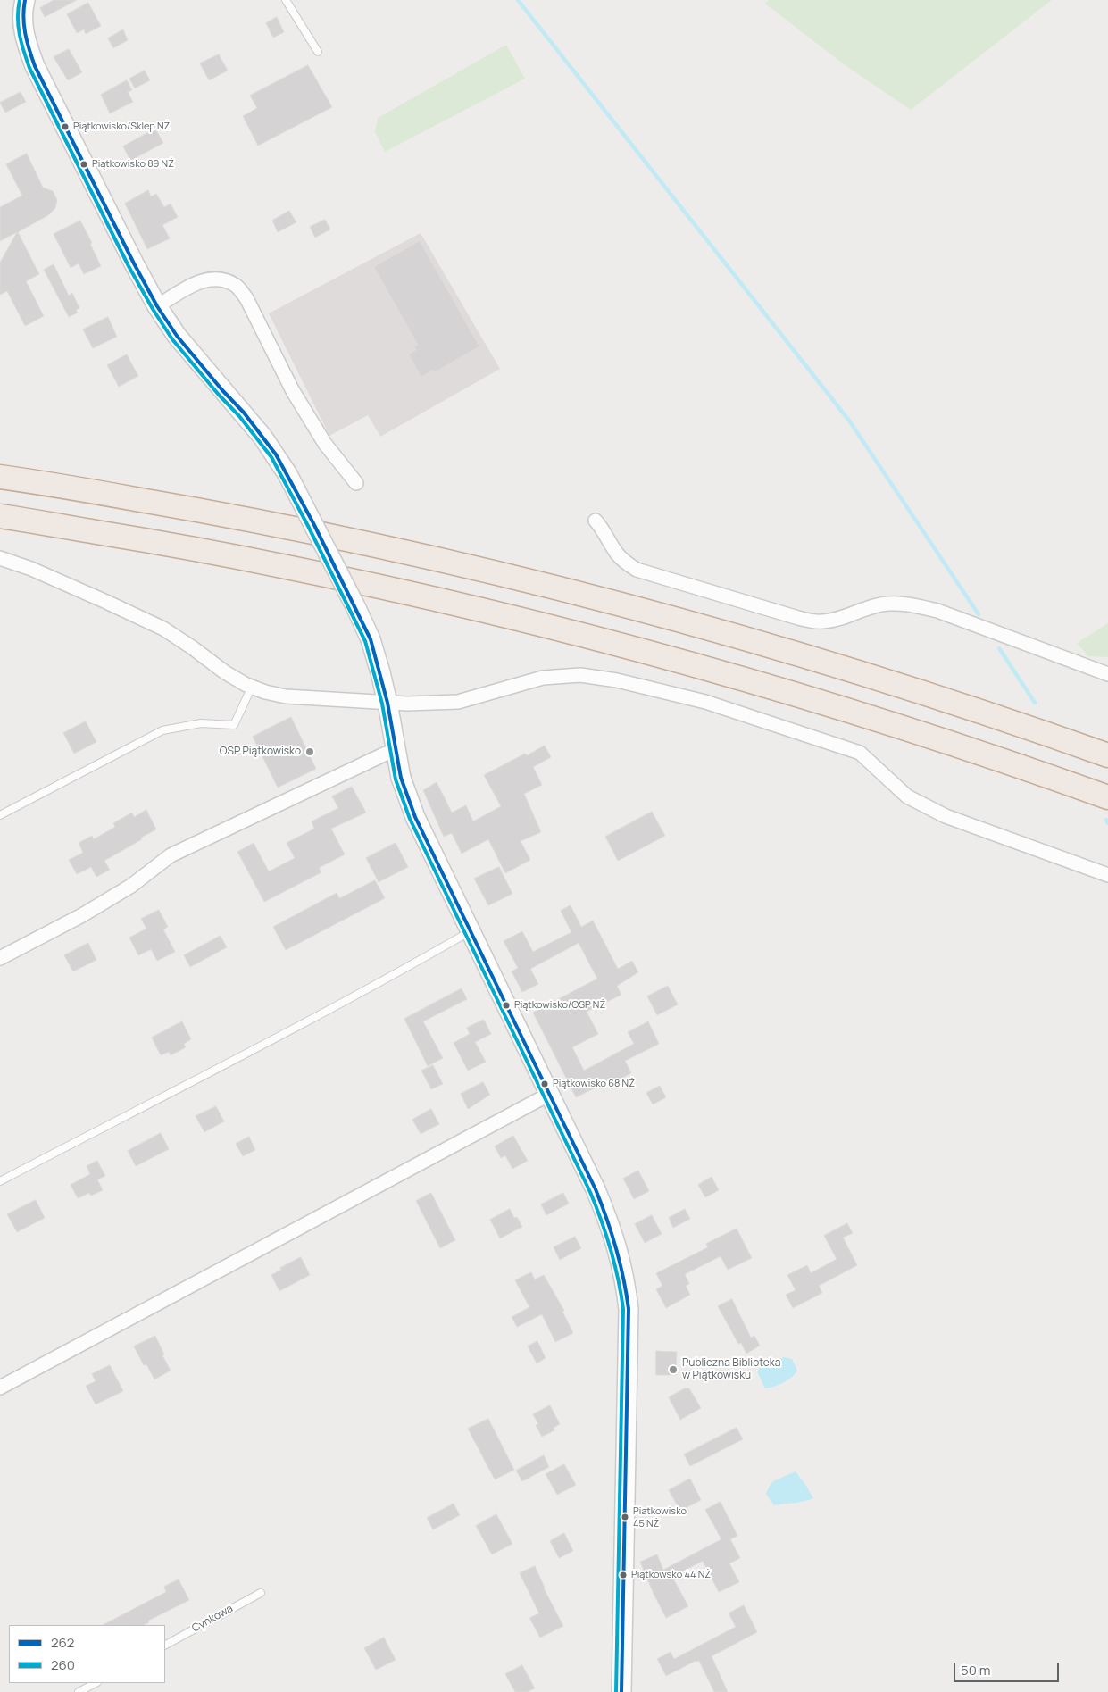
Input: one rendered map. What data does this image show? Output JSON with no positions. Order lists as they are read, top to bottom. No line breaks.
{"streets":{"lane":["Cynkowa"]},"places":["Piątkowisko/Sklep NŻ","Piątkowisko 89 NŻ","OSP Piątkowisko","Piątkowisko/OSP NŻ","Piątkowisko 68 NŻ","Publiczna Biblioteka w Piątkowisku","Piatkowisko 45 NŻ","Piątkowsko 44 NŻ"],"lines":["transit line 262","transit line 260"],"legend":["262","260"],"scale_bar":"50 m"}
